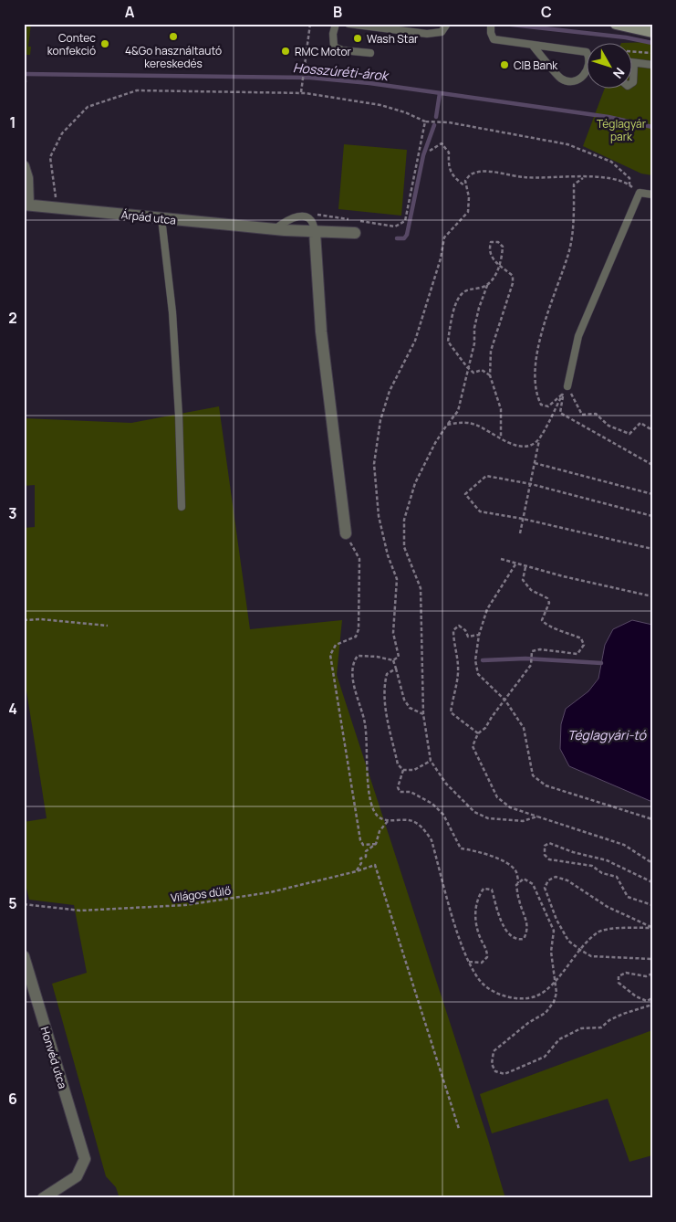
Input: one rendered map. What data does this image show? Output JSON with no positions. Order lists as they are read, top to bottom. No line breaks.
{"streets":{"street":["Árpád utca","Honvéd utca"],"path":["Világos dűlő"]},"water":["Hosszúréti-árok","Téglagyári-tó"],"parks":["Téglagyár park"],"places":["4&Go használtautó kereskedés","Wash Star","Contec konfekció","RMC Motor","CIB Bank"],"north":"bottom right","grid":{"columns":["A","B","C"],"rows":["1","2","3","4","5","6"]}}
